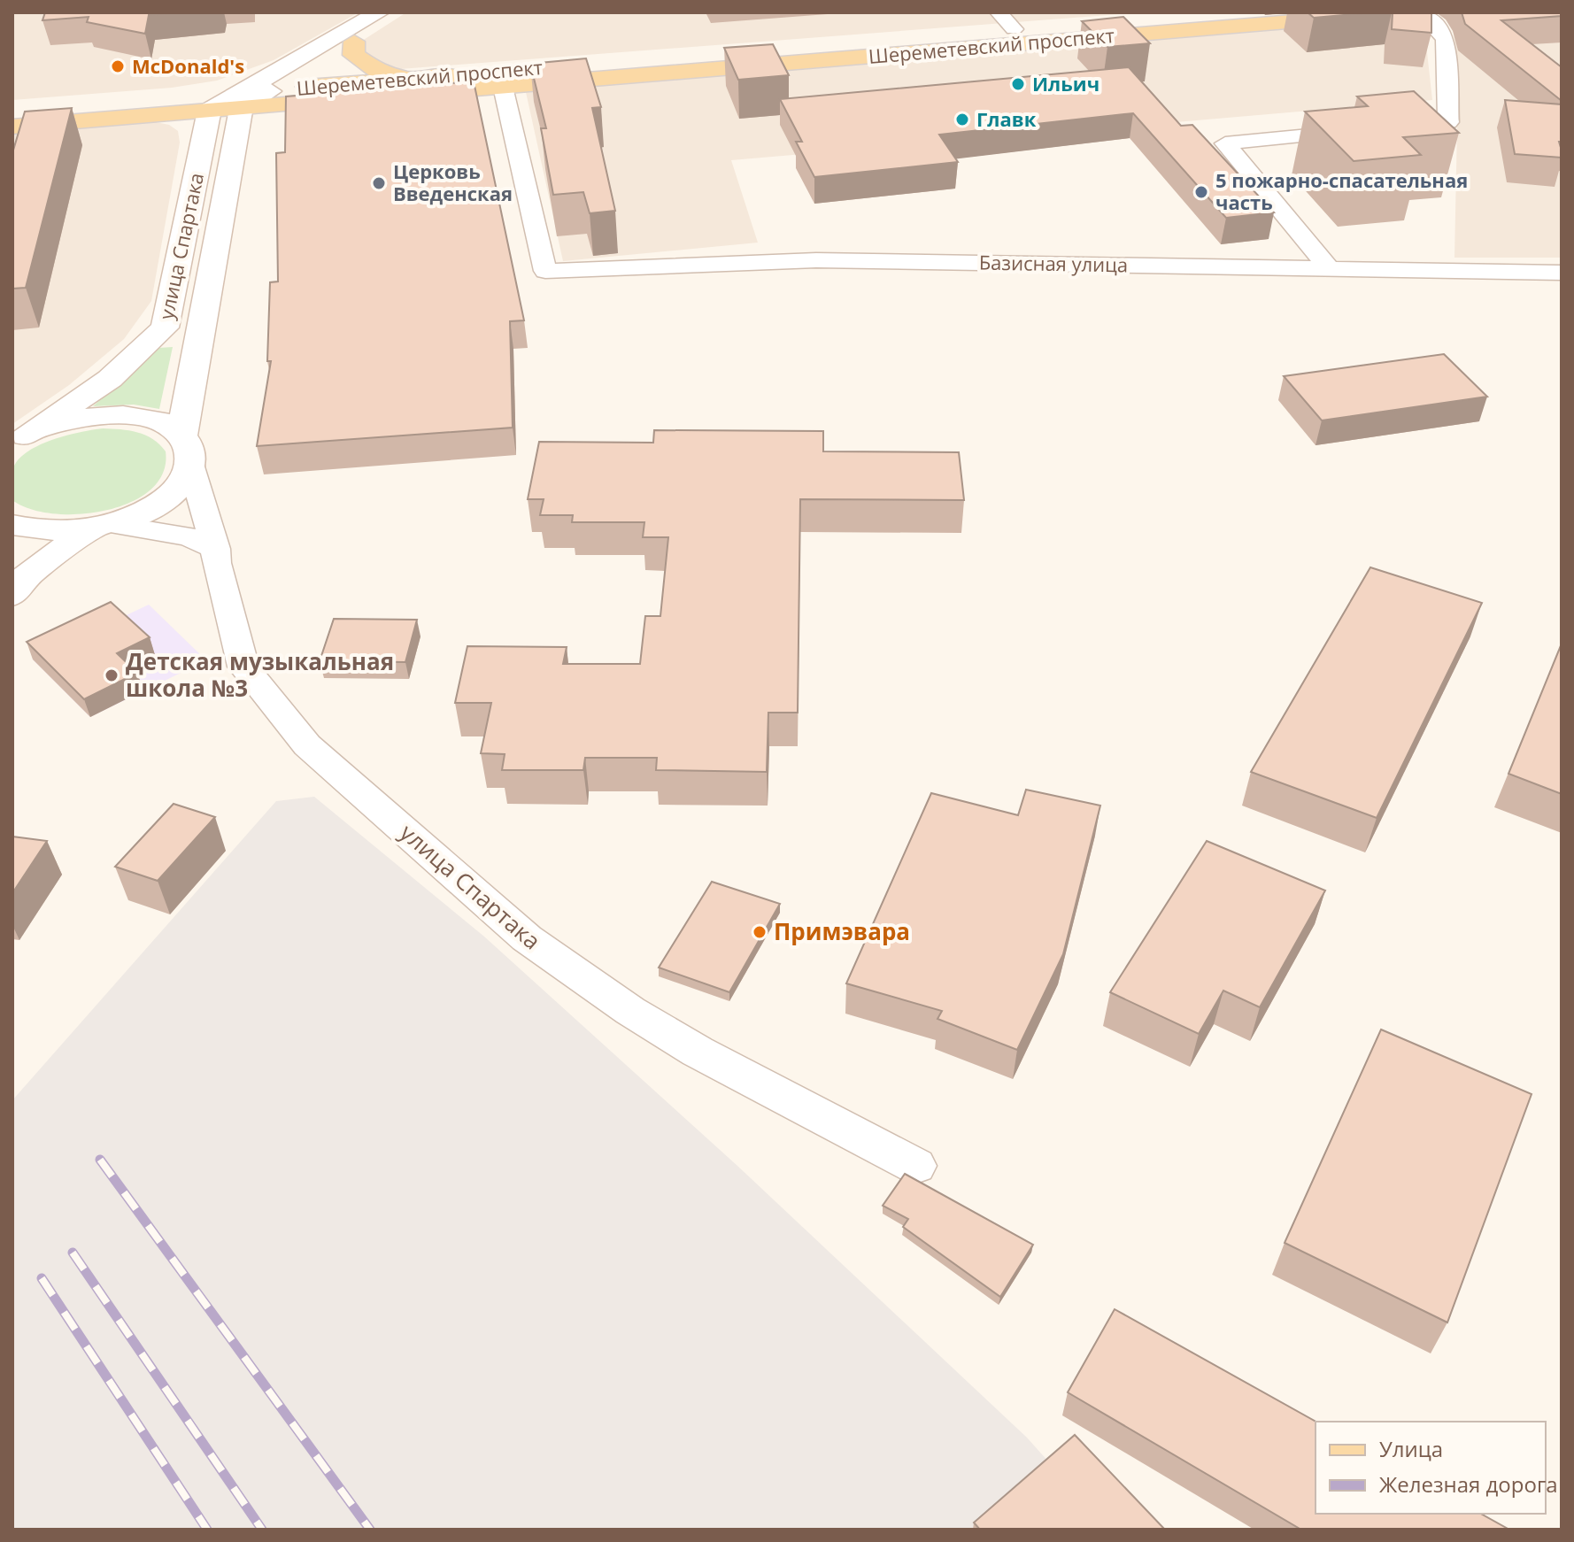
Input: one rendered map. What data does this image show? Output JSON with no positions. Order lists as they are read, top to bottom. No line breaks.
{"streets":{"main road":["Шереметевский проспект","улица Спартака"],"street":["Базисная улица"]},"crossings":[["Шереметевский проспект","улица Спартака"],["Шереметевский проспект","Базисная улица"]],"places":["McDonald's","Ильич","Главк","Церковь Введенская","5 пожарно-спасательная часть","Детская музыкальная школа №3","Примэвара"],"legend":["Улица","Железная дорога"]}
